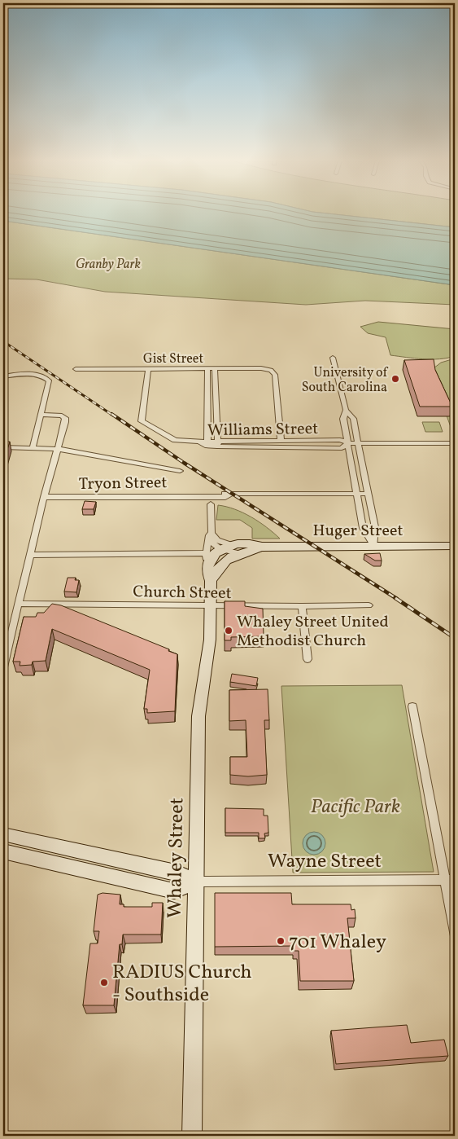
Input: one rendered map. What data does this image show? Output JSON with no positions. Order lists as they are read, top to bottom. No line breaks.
{"streets":{"main road":["Huger Street","Whaley Street","Wayne Street"],"street":["Gist Street","Williams Street","Tryon Street","Church Street"]},"crossings":[["Gist Street","Williams Street"],["Church Street","Whaley Street"],["Whaley Street","Wayne Street"]],"parks":["Granby Park","Pacific Park"],"places":["University of South Carolina","Whaley Street United Methodist Church","701 Whaley","RADIUS Church - Southside"]}
